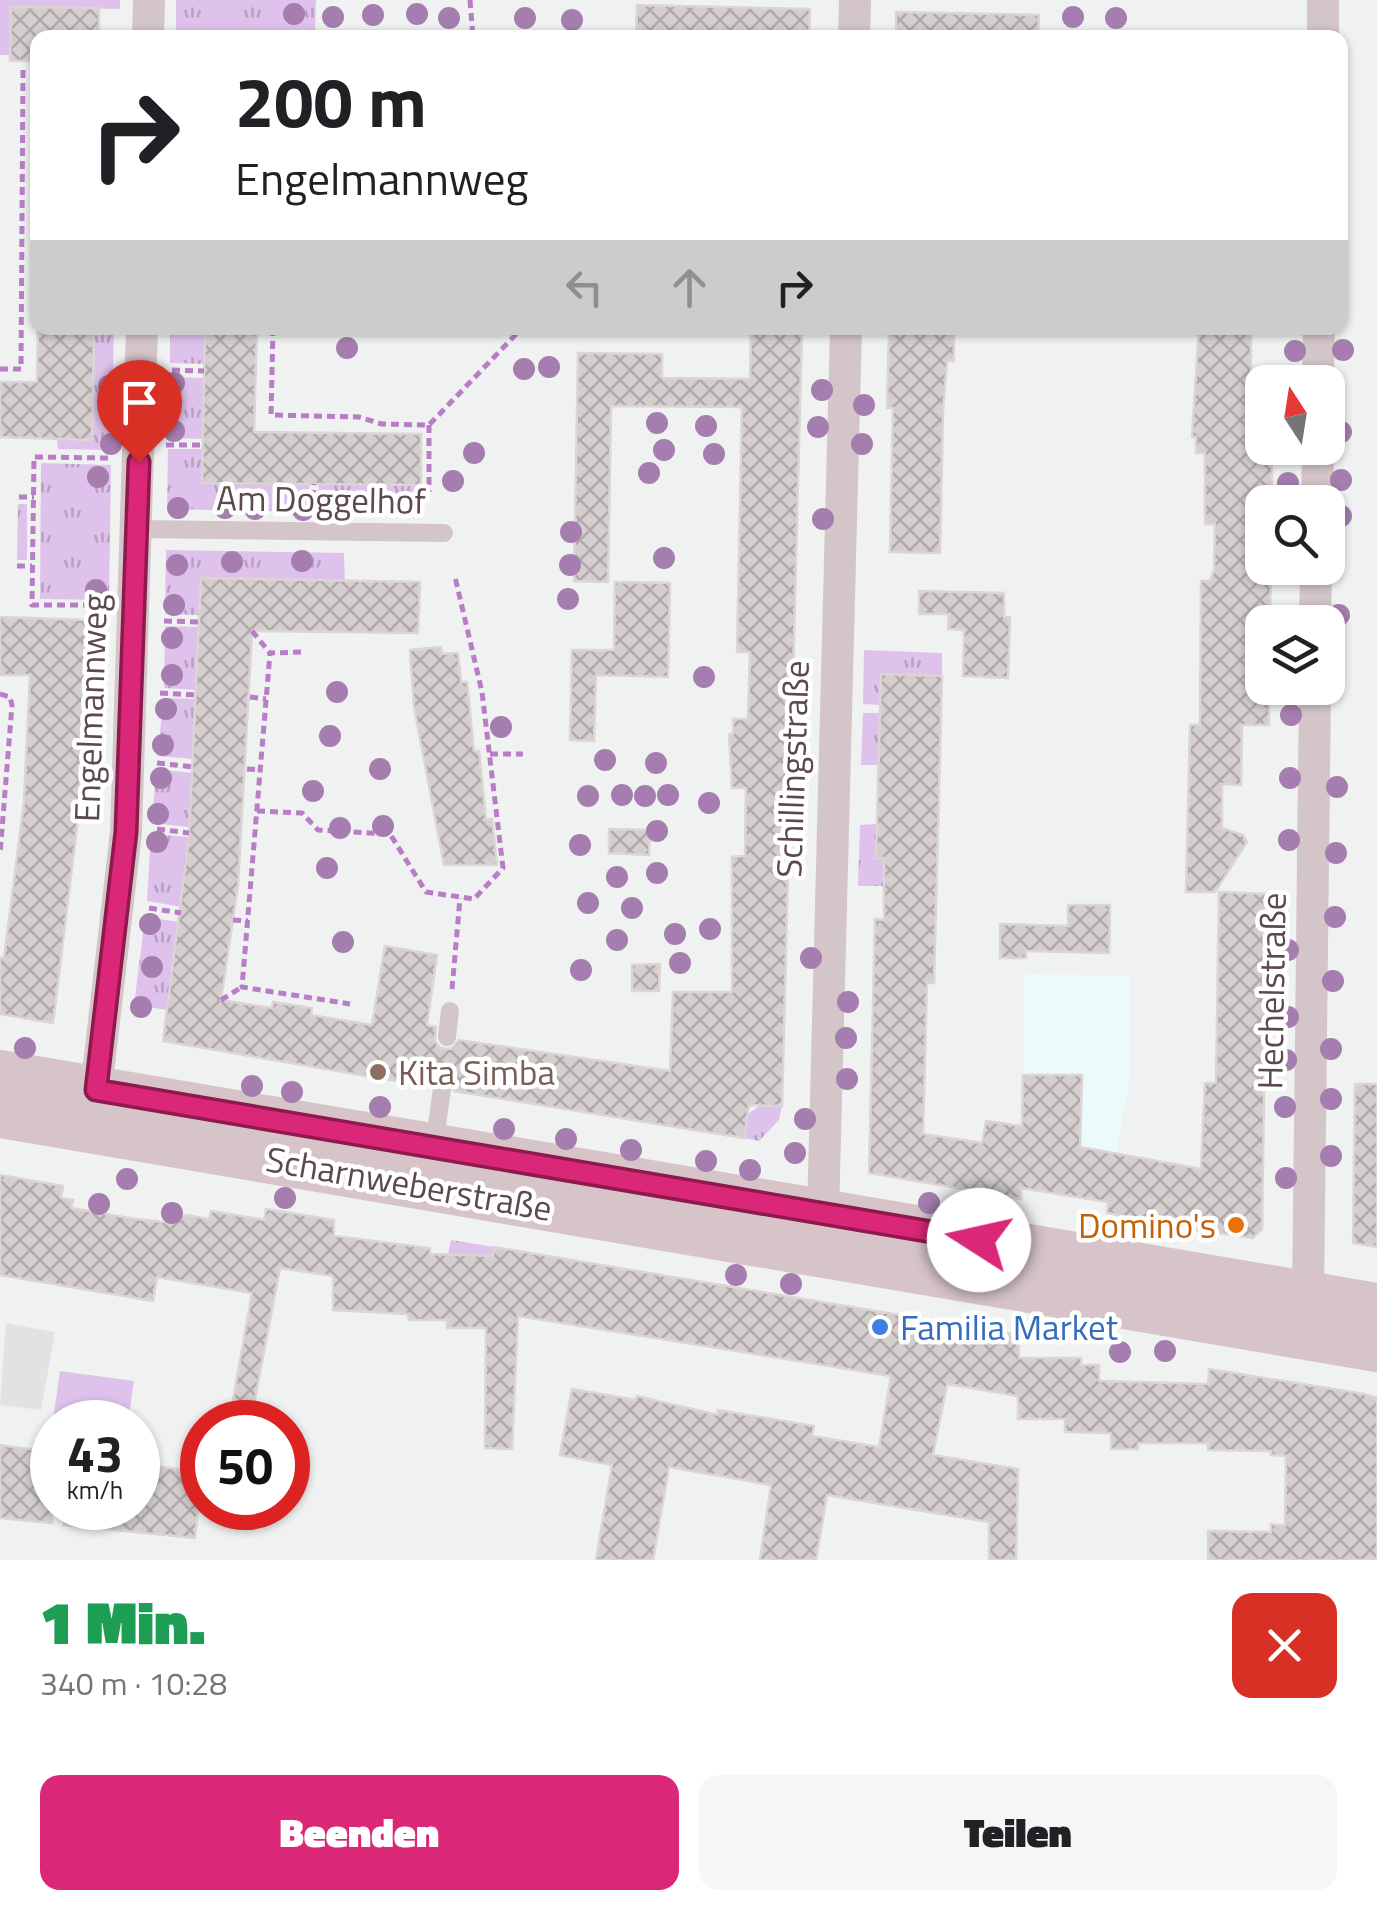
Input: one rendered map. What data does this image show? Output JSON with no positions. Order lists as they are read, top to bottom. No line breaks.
{"streets":{"main road":["Scharnweberstraße"],"street":["Engelmannweg","Schillingstraße","Hechelstraße"],"lane":["Am Doggelhof"]},"crossings":[["Am Doggelhof","Engelmannweg"],["Engelmannweg","Scharnweberstraße"],["Schillingstraße","Scharnweberstraße"],["Hechelstraße","Scharnweberstraße"]],"places":["Kita Simba","Domino's","Familia Market"],"north":"top","page":{"turn":["200 m","Engelmannweg"],"speed":"43 km/h","limit":"50","heading":["1 Min.","340 m · 10:28"],"buttons":["Beenden","Teilen"]}}
